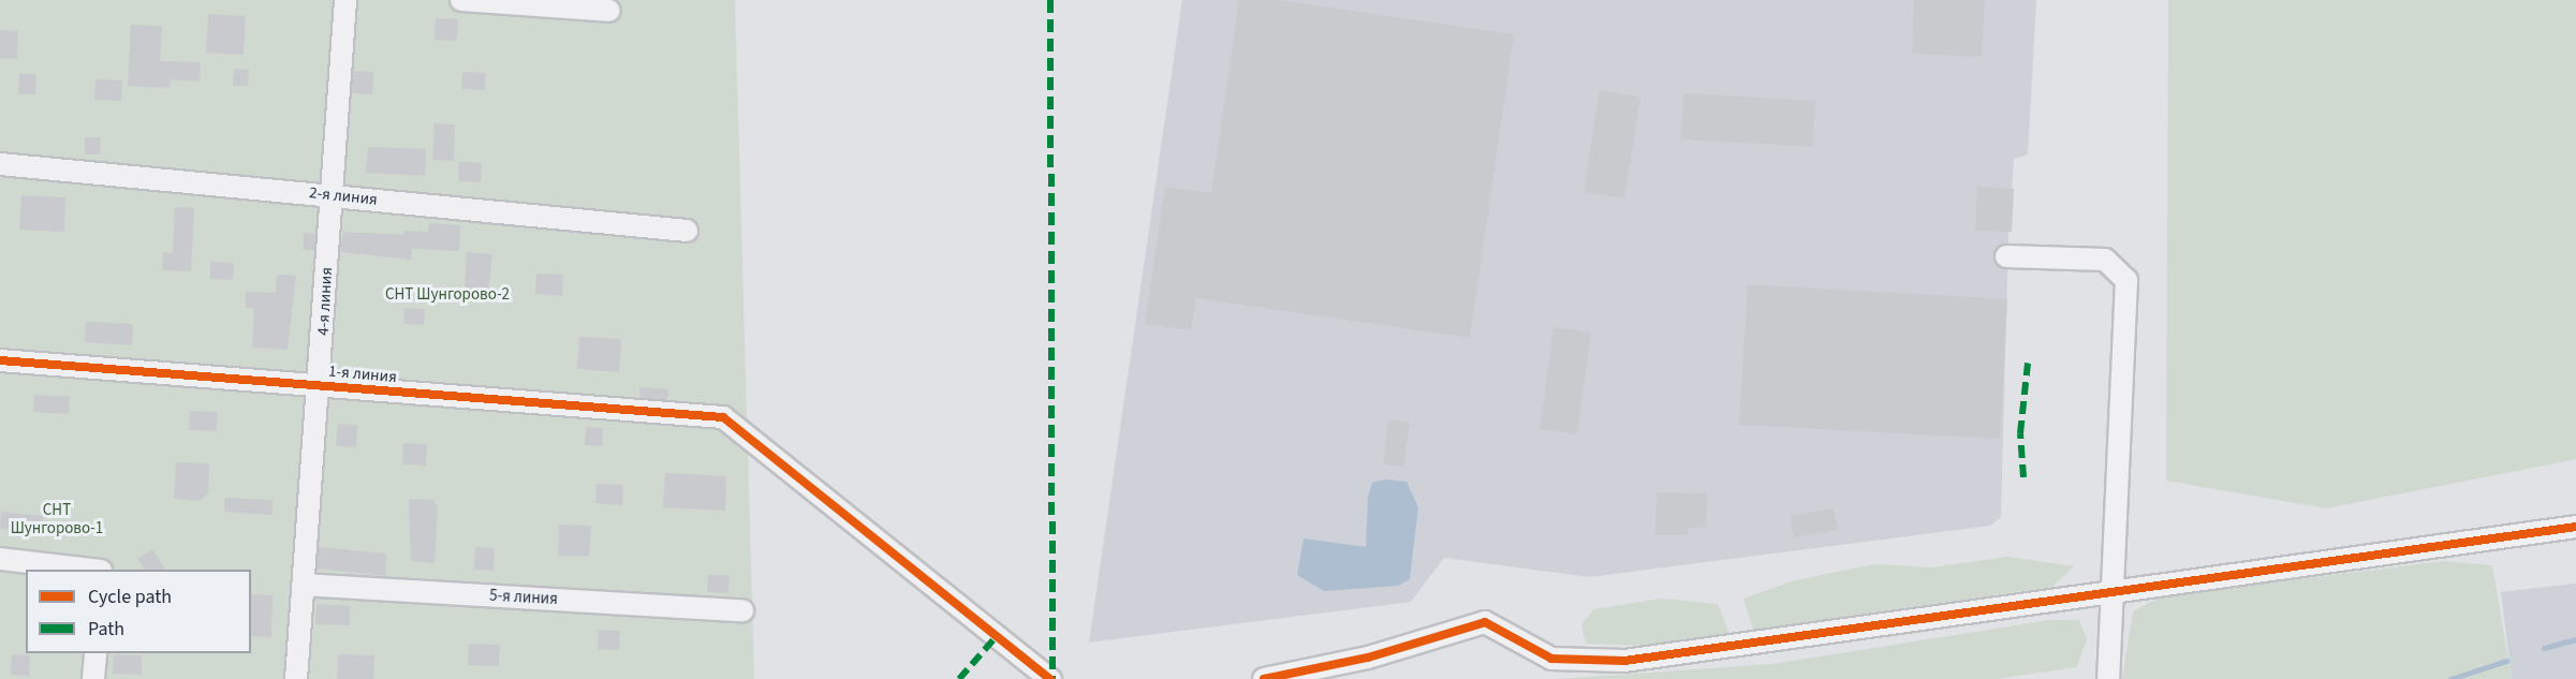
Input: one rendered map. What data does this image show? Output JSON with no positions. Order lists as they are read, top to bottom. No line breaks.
{"streets":{"street":["2-я линия","4-я линия","1-я линия","5-я линия"]},"crossings":[["2-я линия","4-я линия"],["4-я линия","1-я линия"],["4-я линия","5-я линия"]],"parks":["СНТ Шунгорово-2","СНТ Шунгорово-1"],"legend":["Cycle path","Path"]}
